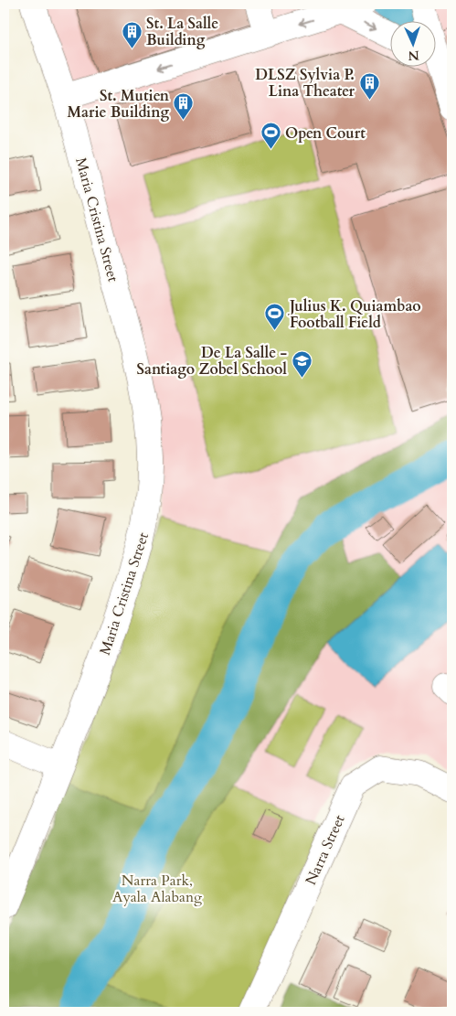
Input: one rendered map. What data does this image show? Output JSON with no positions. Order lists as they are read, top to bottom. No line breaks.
{"streets":{"street":["Maria Cristina Street","Narra Street"]},"parks":["Narra Park, Ayala Alabang"],"places":{"building":["St. La Salle Building","DLSZ Sylvia P. Lina Theater","St. Mutien Marie Building"],"sports":["Open Court","Julius K. Quiambao Football Field"],"school or university":["De La Salle - Santiago Zobel School"]},"north":"bottom"}
